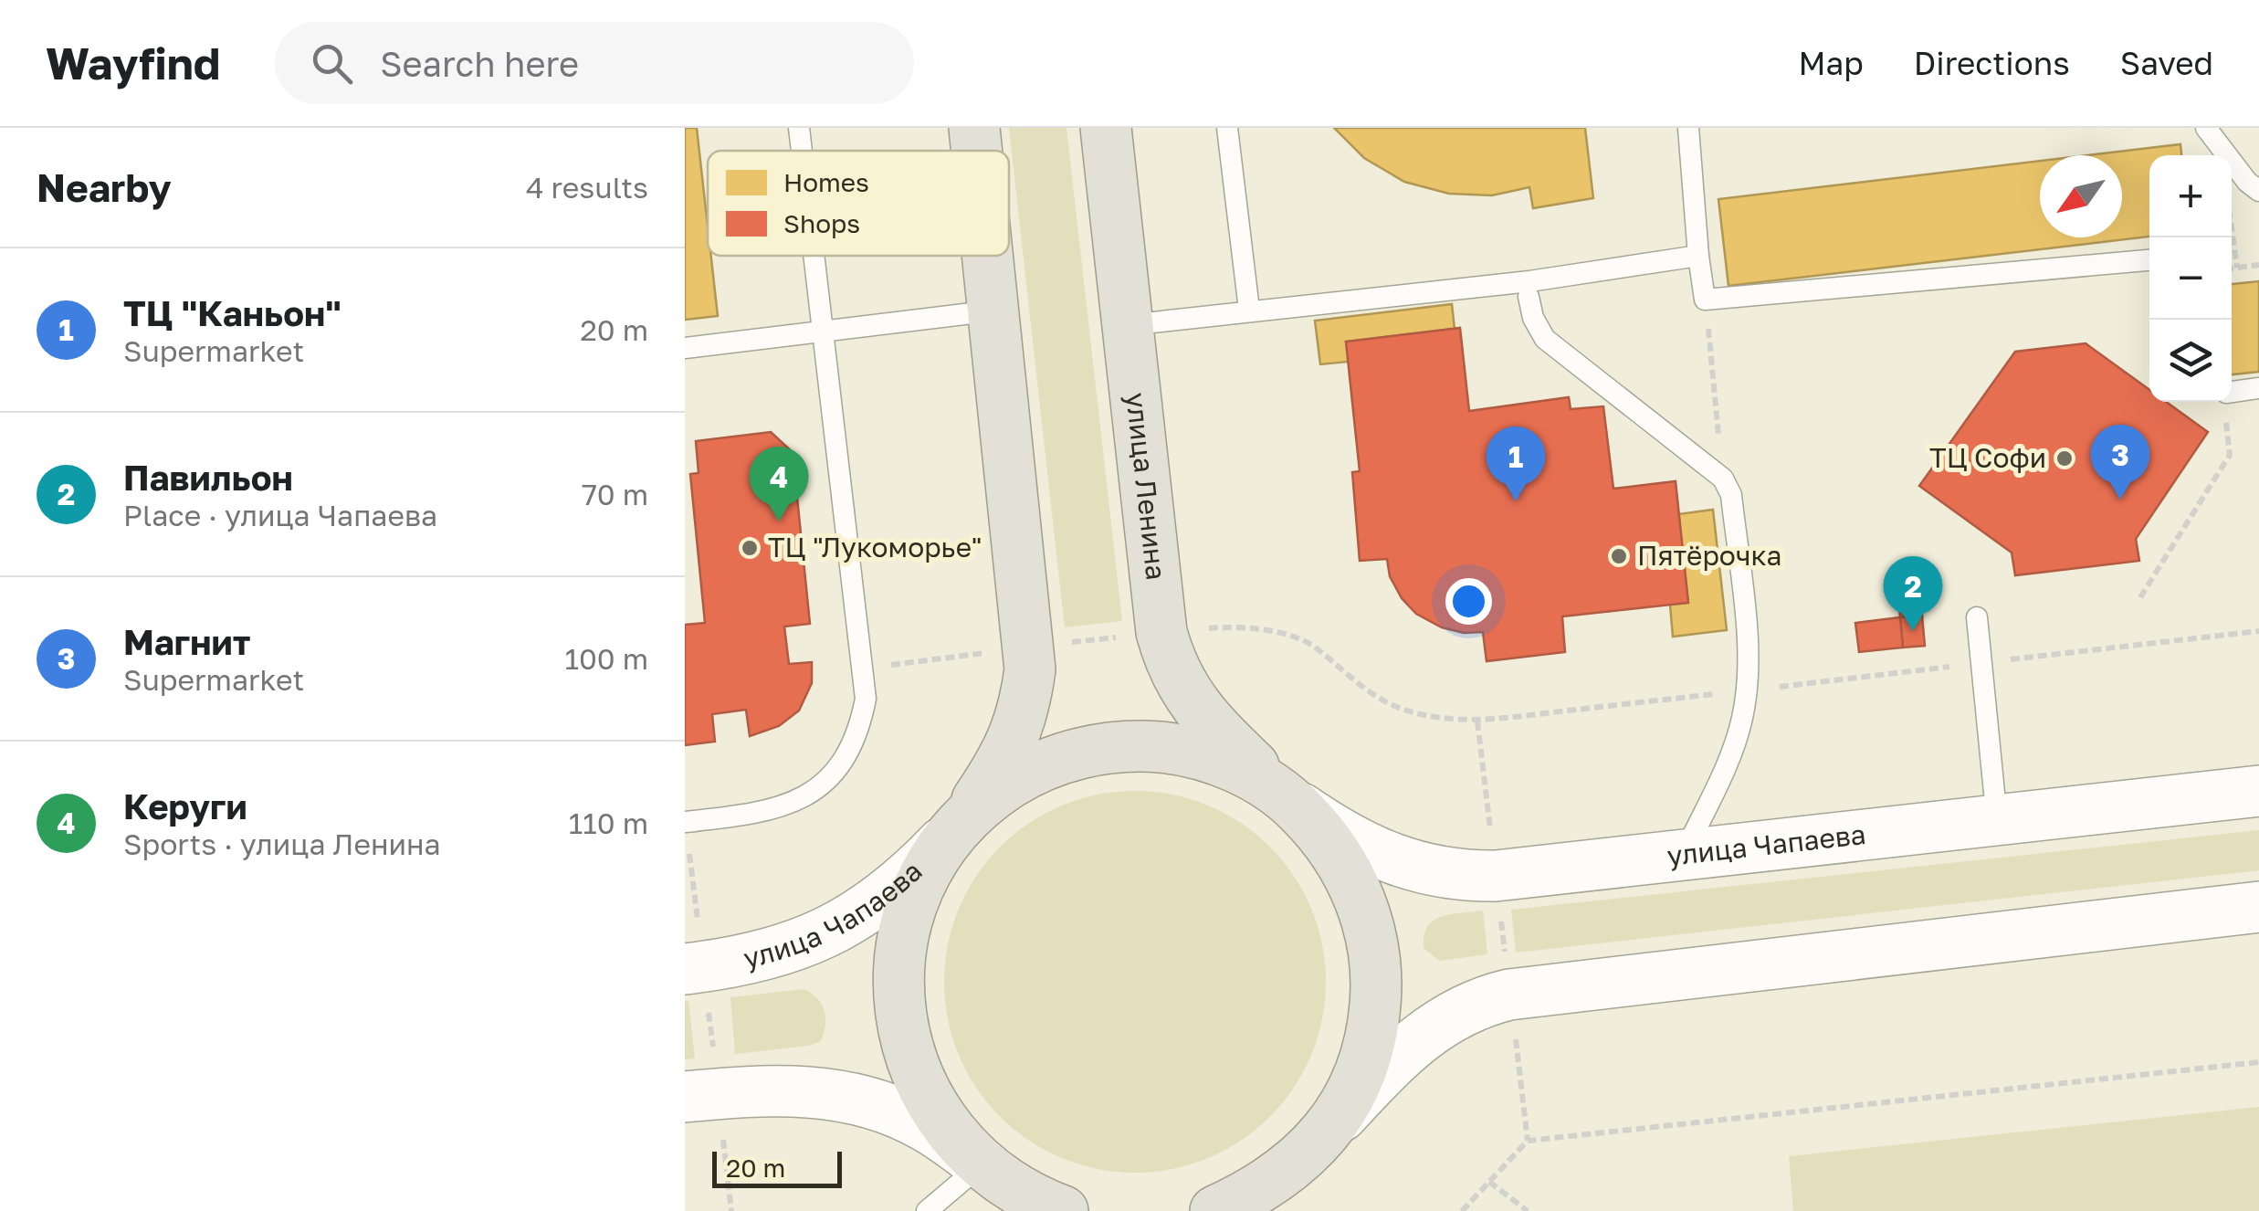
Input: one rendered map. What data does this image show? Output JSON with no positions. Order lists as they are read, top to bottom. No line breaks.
{"streets":{"main road":["улица Ленина","улица Чапаева"]},"crossings":[["улица Ленина","улица Чапаева"]],"places":["ТЦ Софи","ТЦ \"Лукоморье\"","Пятёрочка"],"legend":["Homes","Shops"],"scale_bar":"20 m","north":"bottom left","page":{"header":"Wayfind","search":"Search here","nav":["Map","Directions","Saved"],"heading":["Nearby","4 results"],"map_buttons":["+","−"],"list":[{"mark":"1","name":"ТЦ \"Каньон\"","note":"Supermarket","value":"20 m"},{"mark":"2","name":"Павильон","note":"Place · улица Чапаева","value":"70 m"},{"mark":"3","name":"Магнит","note":"Supermarket","value":"100 m"},{"mark":"4","name":"Керуги","note":"Sports · улица Ленина","value":"110 m"}],"pins":["3","1","4","2"],"scale":"20 m"}}
